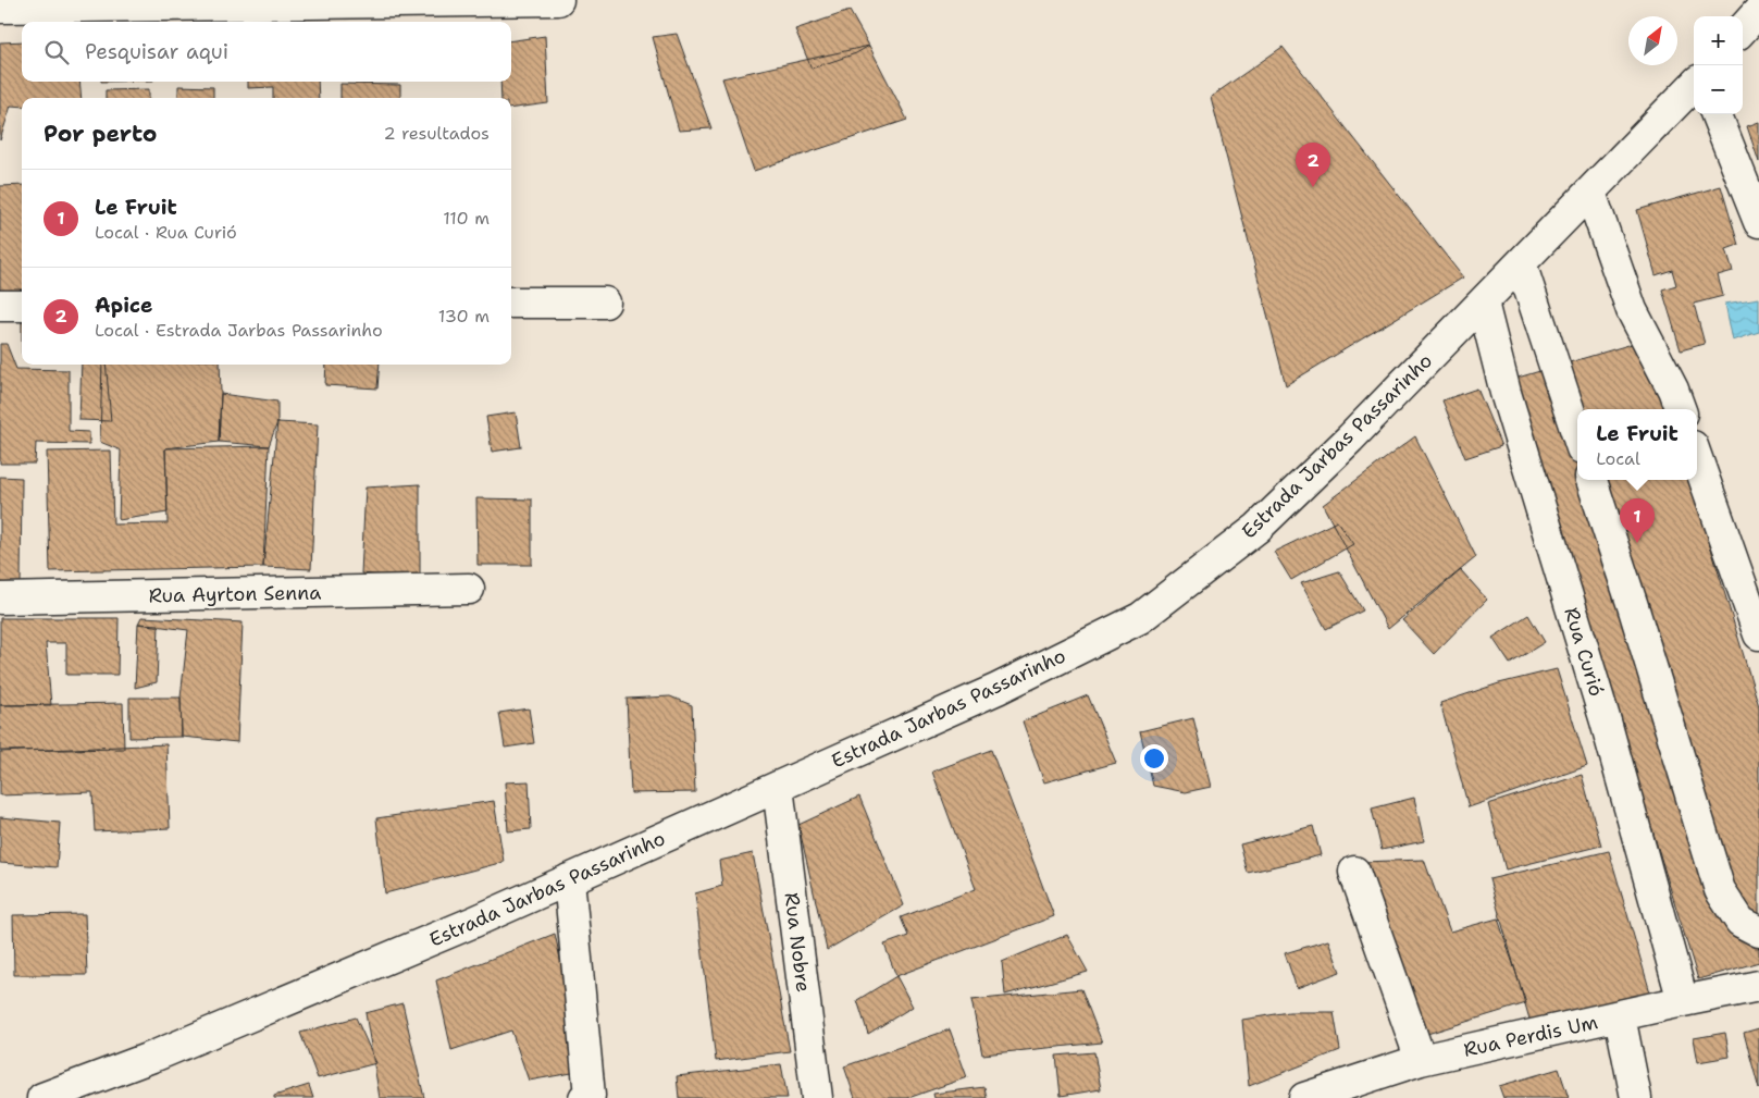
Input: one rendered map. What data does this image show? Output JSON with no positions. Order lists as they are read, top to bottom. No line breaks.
{"streets":{"street":["Estrada Jarbas Passarinho","Rua Ayrton Senna","Rua Curió","Rua Nobre","Rua Perdis Um"]},"crossings":[["Estrada Jarbas Passarinho","Rua Curió"],["Estrada Jarbas Passarinho","Rua Nobre"],["Rua Curió","Rua Perdis Um"]],"north":"top right","page":{"map_buttons":["+","−"],"search":"Pesquisar aqui","heading":["Por perto","2 resultados"],"pins":["2","1"],"list":[{"mark":"1","name":"Le Fruit","note":"Local · Rua Curió","value":"110 m"},{"mark":"2","name":"Apice","note":"Local · Estrada Jarbas Passarinho","value":"130 m"}],"popup":["Le Fruit","Local"]}}
